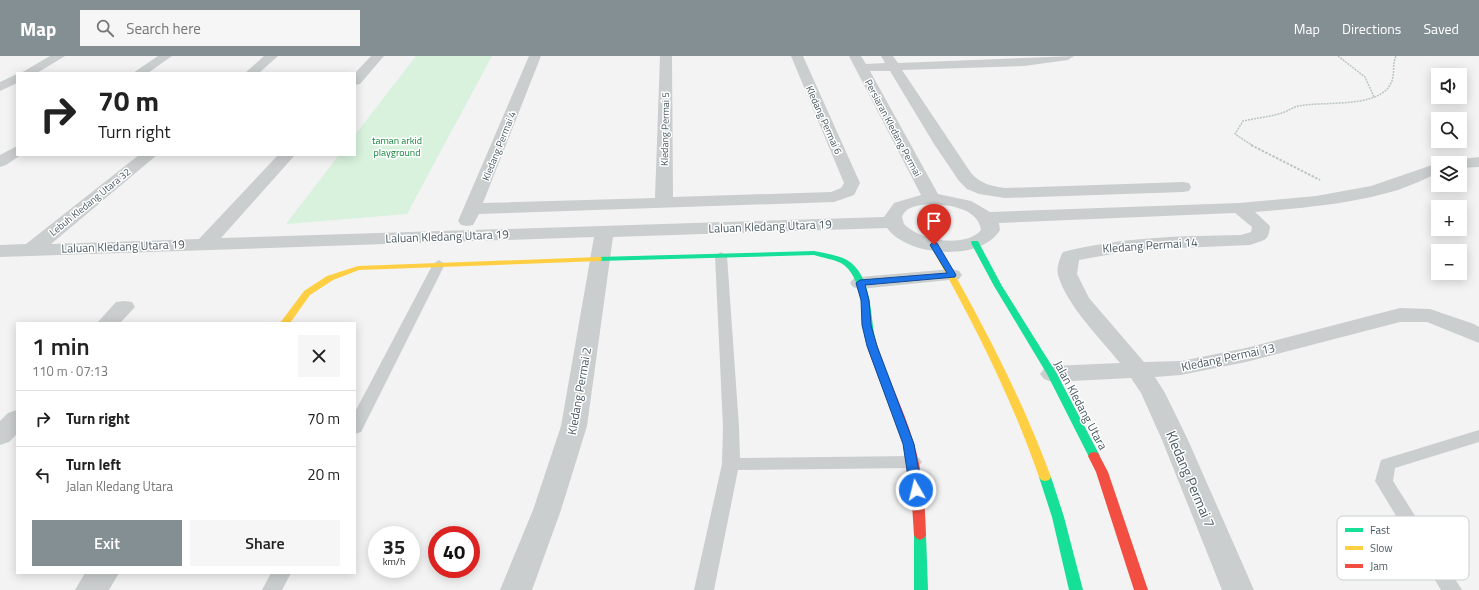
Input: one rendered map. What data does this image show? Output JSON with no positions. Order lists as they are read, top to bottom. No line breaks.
{"streets":{"street":["Kledang Permai 6","Persiaran Kledang Permai","Kledang Permai 5","Kledang Permai 4","Lebuh Kledang Utara 32","Laluan Kledang Utara 19","Kledang Permai 14","Kledang Permai 13","Kledang Permai 2","Jalan Kledang Utara","Kledang Permai 7"]},"crossings":[["Kledang Permai 6","Kledang Permai 5"],["Kledang Permai 4","Laluan Kledang Utara 19"],["Lebuh Kledang Utara 32","Laluan Kledang Utara 19"],["Laluan Kledang Utara 19","Kledang Permai 2"],["Kledang Permai 14","Kledang Permai 13"],["Kledang Permai 14","Kledang Permai 7"],["Kledang Permai 13","Jalan Kledang Utara"],["Kledang Permai 13","Kledang Permai 7"]],"parks":["taman arkid playground"],"legend":["Fast","Slow","Jam"],"page":{"header":"Map","search":"Search here","nav":["Map","Directions","Saved"],"map_buttons":["+","−"],"turn":["70 m","Turn right"],"heading":["1 min","110 m · 07:13"],"list":[{"name":"Turn right","value":"70 m"},{"name":"Turn left","note":"Jalan Kledang Utara","value":"20 m"}],"buttons":["Exit","Share"],"speed":"35 km/h","limit":"40"}}
